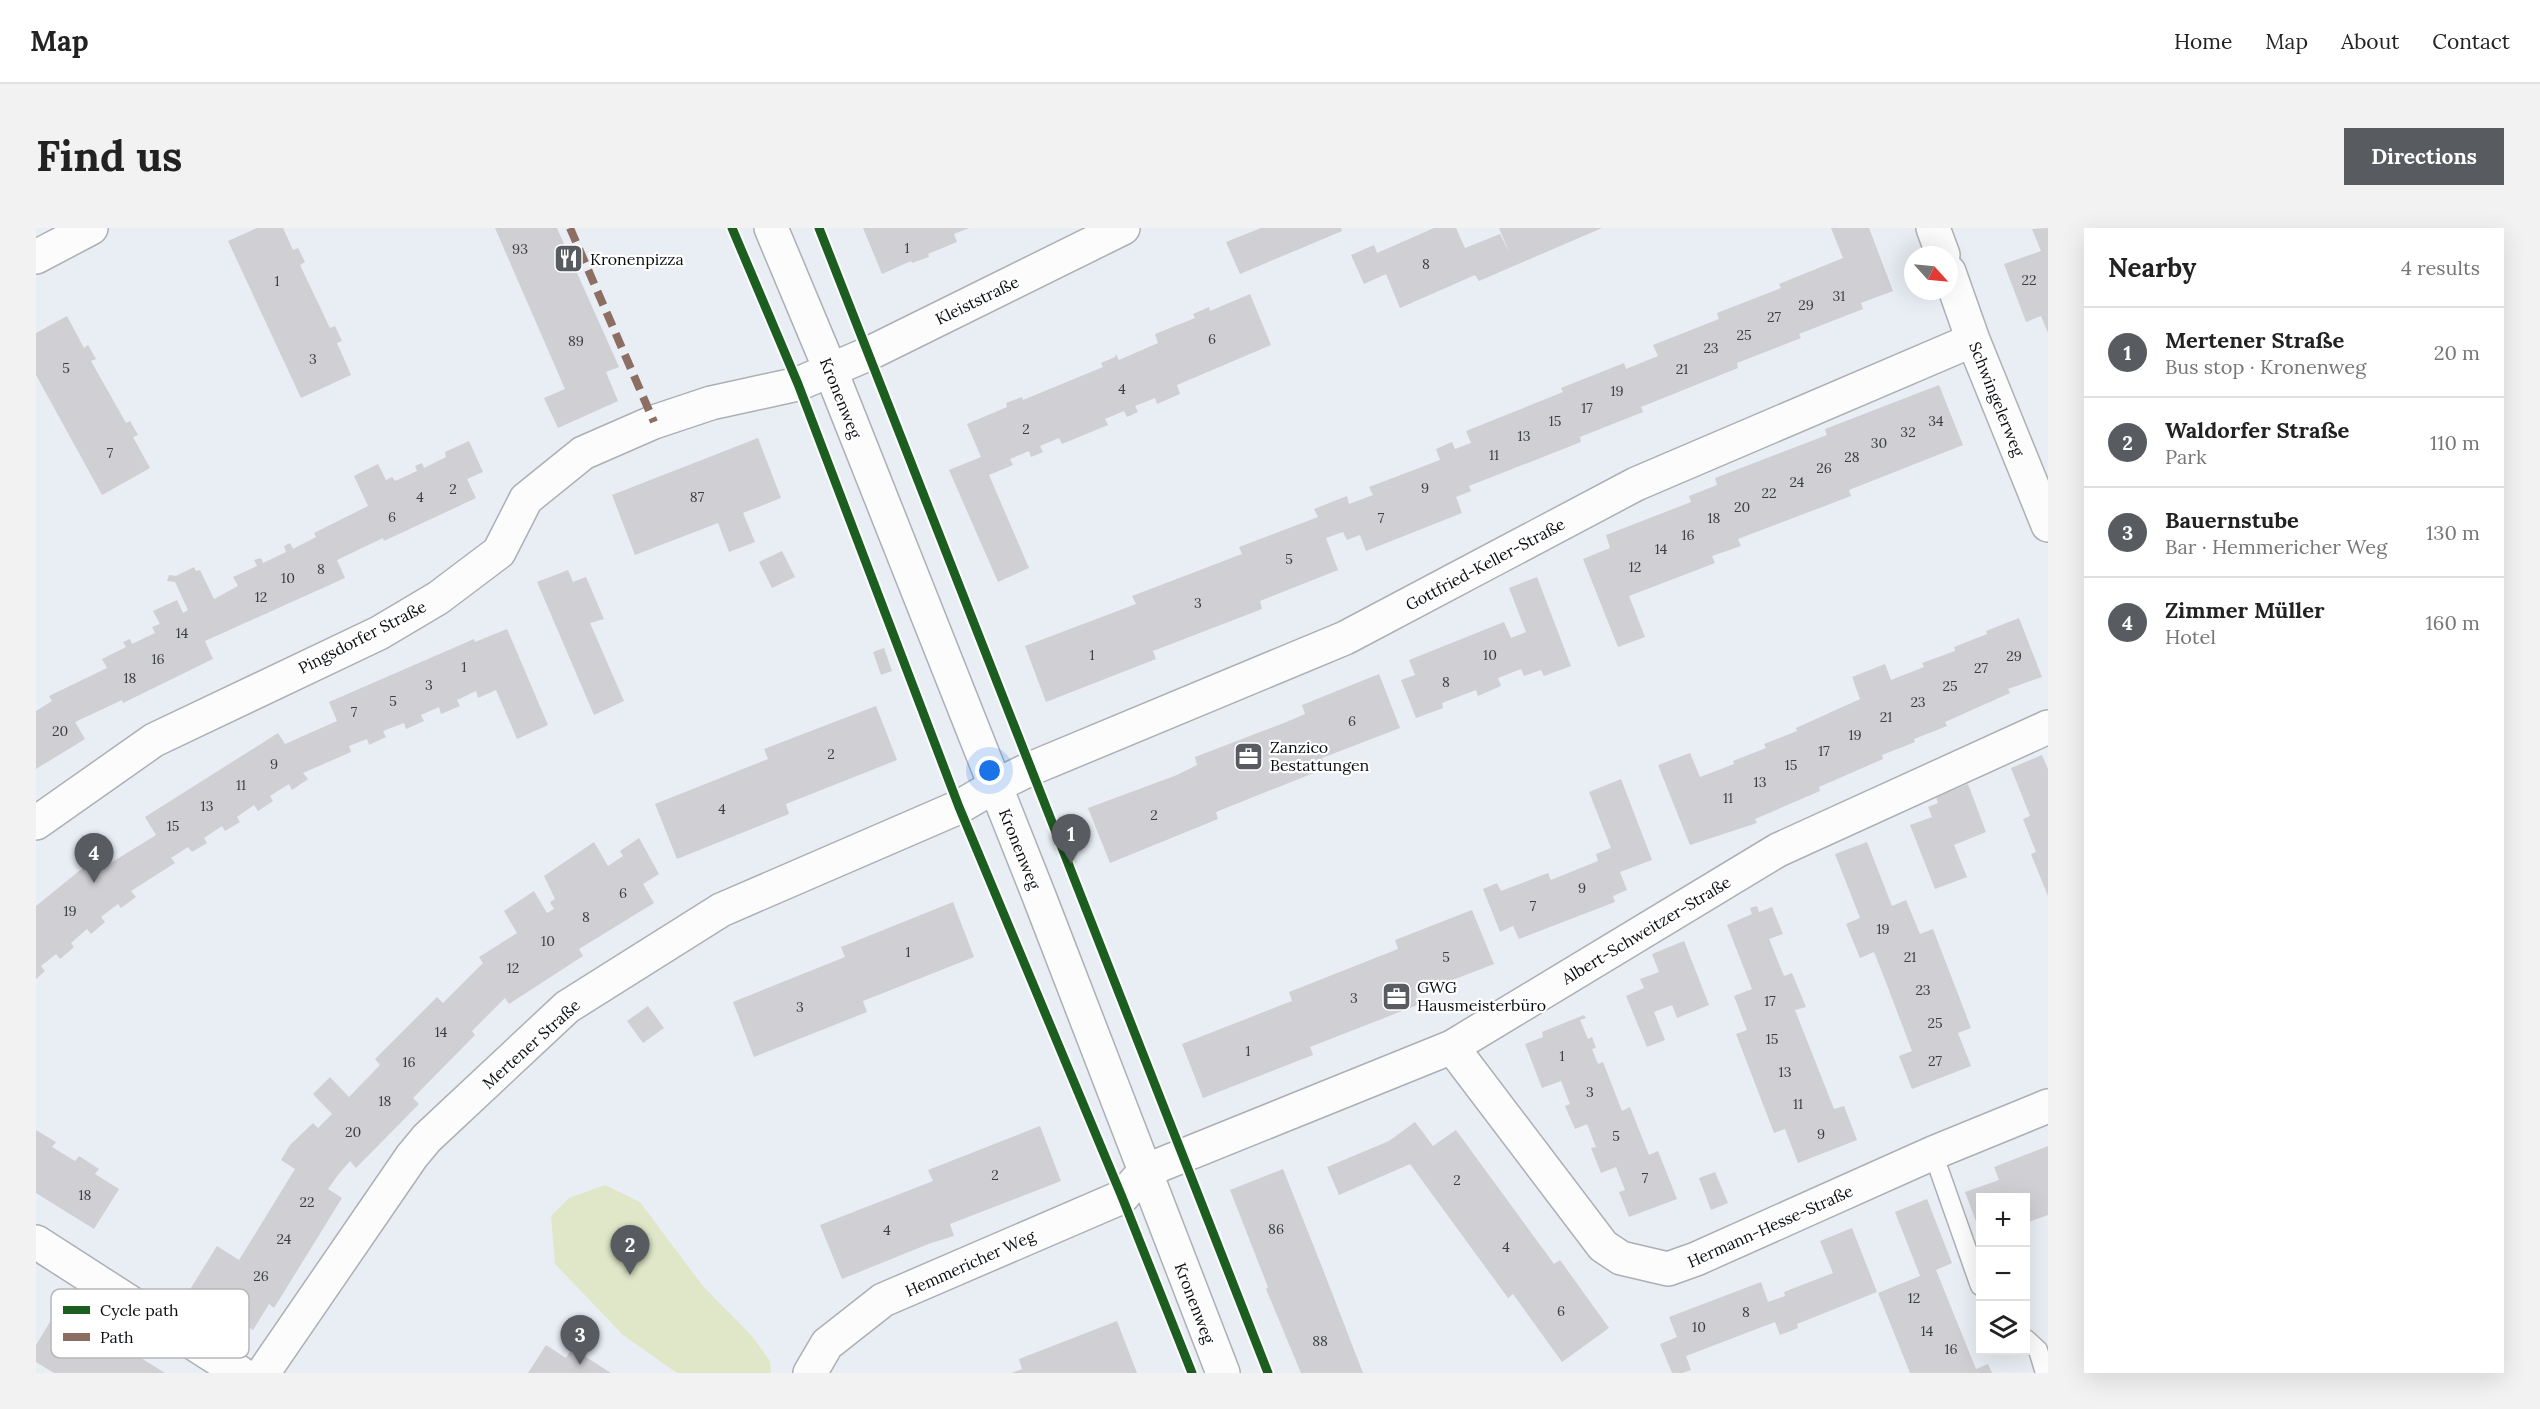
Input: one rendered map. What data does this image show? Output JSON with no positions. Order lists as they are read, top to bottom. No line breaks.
{"streets":{"street":["Kleiststraße","Kronenweg","Schwingelerweg","Gottfried-Keller-Straße","Pingsdorfer Straße","Albert-Schweitzer-Straße","Mertener Straße","Hermann-Hesse-Straße","Hemmericher Weg"]},"crossings":[["Kleiststraße","Kronenweg"],["Kleiststraße","Pingsdorfer Straße"],["Kronenweg","Gottfried-Keller-Straße"],["Kronenweg","Pingsdorfer Straße"],["Kronenweg","Albert-Schweitzer-Straße"],["Kronenweg","Mertener Straße"],["Kronenweg","Hemmericher Weg"],["Schwingelerweg","Gottfried-Keller-Straße"],["Gottfried-Keller-Straße","Mertener Straße"],["Albert-Schweitzer-Straße","Hermann-Hesse-Straße"],["Albert-Schweitzer-Straße","Hemmericher Weg"]],"places":{"restaurant":["Kronenpizza"],"office":["Zanzico Bestattungen","GWG Hausmeisterbüro"]},"house_numbers":["1","93","8","22","1","31","29","27","25","6","89","23","3","5","21","4","19","17","15","34","2","32","13","30","7","11","28","26","24","9","2","22","4","87","20","6","7","18","16","14","5","12","8","10","12","3","14","1","10","29","16","1","27","18","8","3","25","5","23","7","21","6","20","19","17","2","9","15","13","11","11","13","4","2","15","9","6","7","19","8","19","10","1","5","21","12","23","3","17","3","25","14","15","1","1","27","16","13","3","18","11","20","9","5","2","7","2","18","22","86","4","24","4","26","12","6","8","10","14","88","16"],"legend":["Cycle path","Path"],"north":"bottom right","page":{"header":"Map","nav":["Home","Map","About","Contact"],"buttons":"Directions","title":"Find us","heading":["Nearby","4 results"],"list":[{"mark":"1","name":"Mertener Straße","note":"Bus stop · Kronenweg","value":"20 m"},{"mark":"2","name":"Waldorfer Straße","note":"Park","value":"110 m"},{"mark":"3","name":"Bauernstube","note":"Bar · Hemmericher Weg","value":"130 m"},{"mark":"4","name":"Zimmer Müller","note":"Hotel","value":"160 m"}],"pins":["1","4","2","3"],"map_buttons":["+","−"]}}
